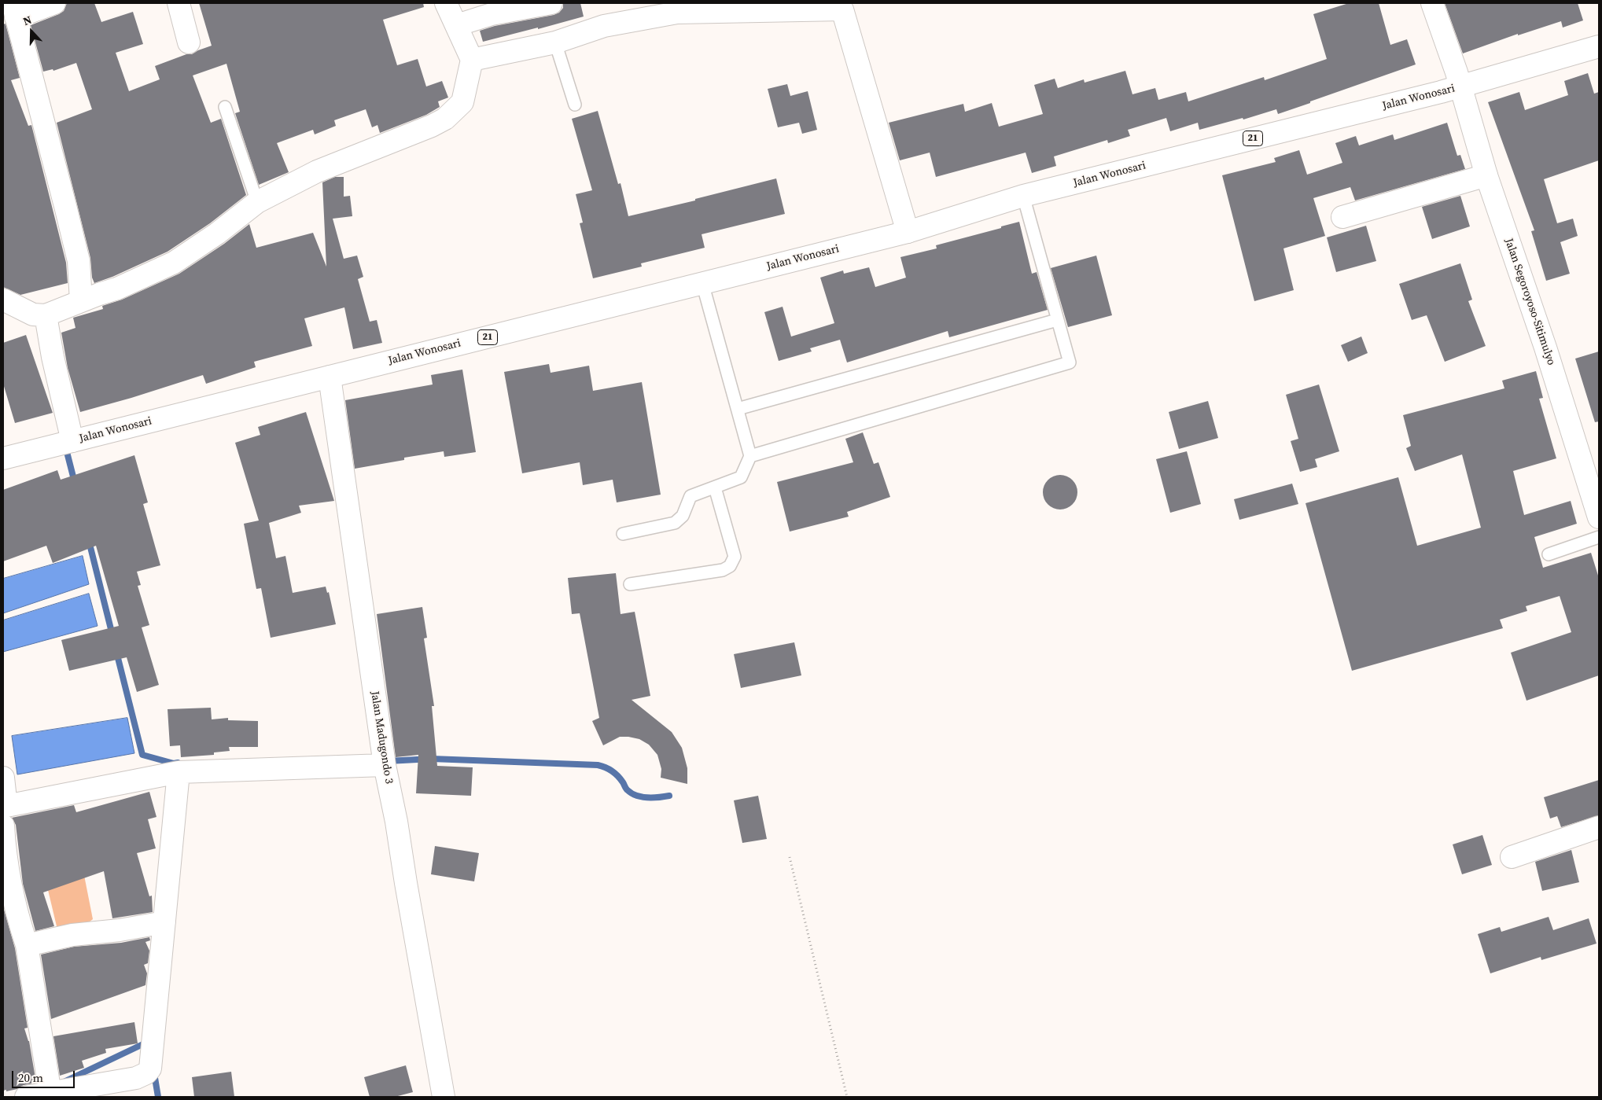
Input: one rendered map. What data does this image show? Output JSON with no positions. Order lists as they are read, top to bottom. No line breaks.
{"streets":{"main road":["Jalan Wonosari","21","Jalan Segoroyoso-Sitimulyo","Jalan Madugondo 3"]},"crossings":[["Jalan Wonosari","Jalan Segoroyoso-Sitimulyo"],["Jalan Wonosari","Jalan Madugondo 3"]],"scale_bar":"20 m","north":"top"}
